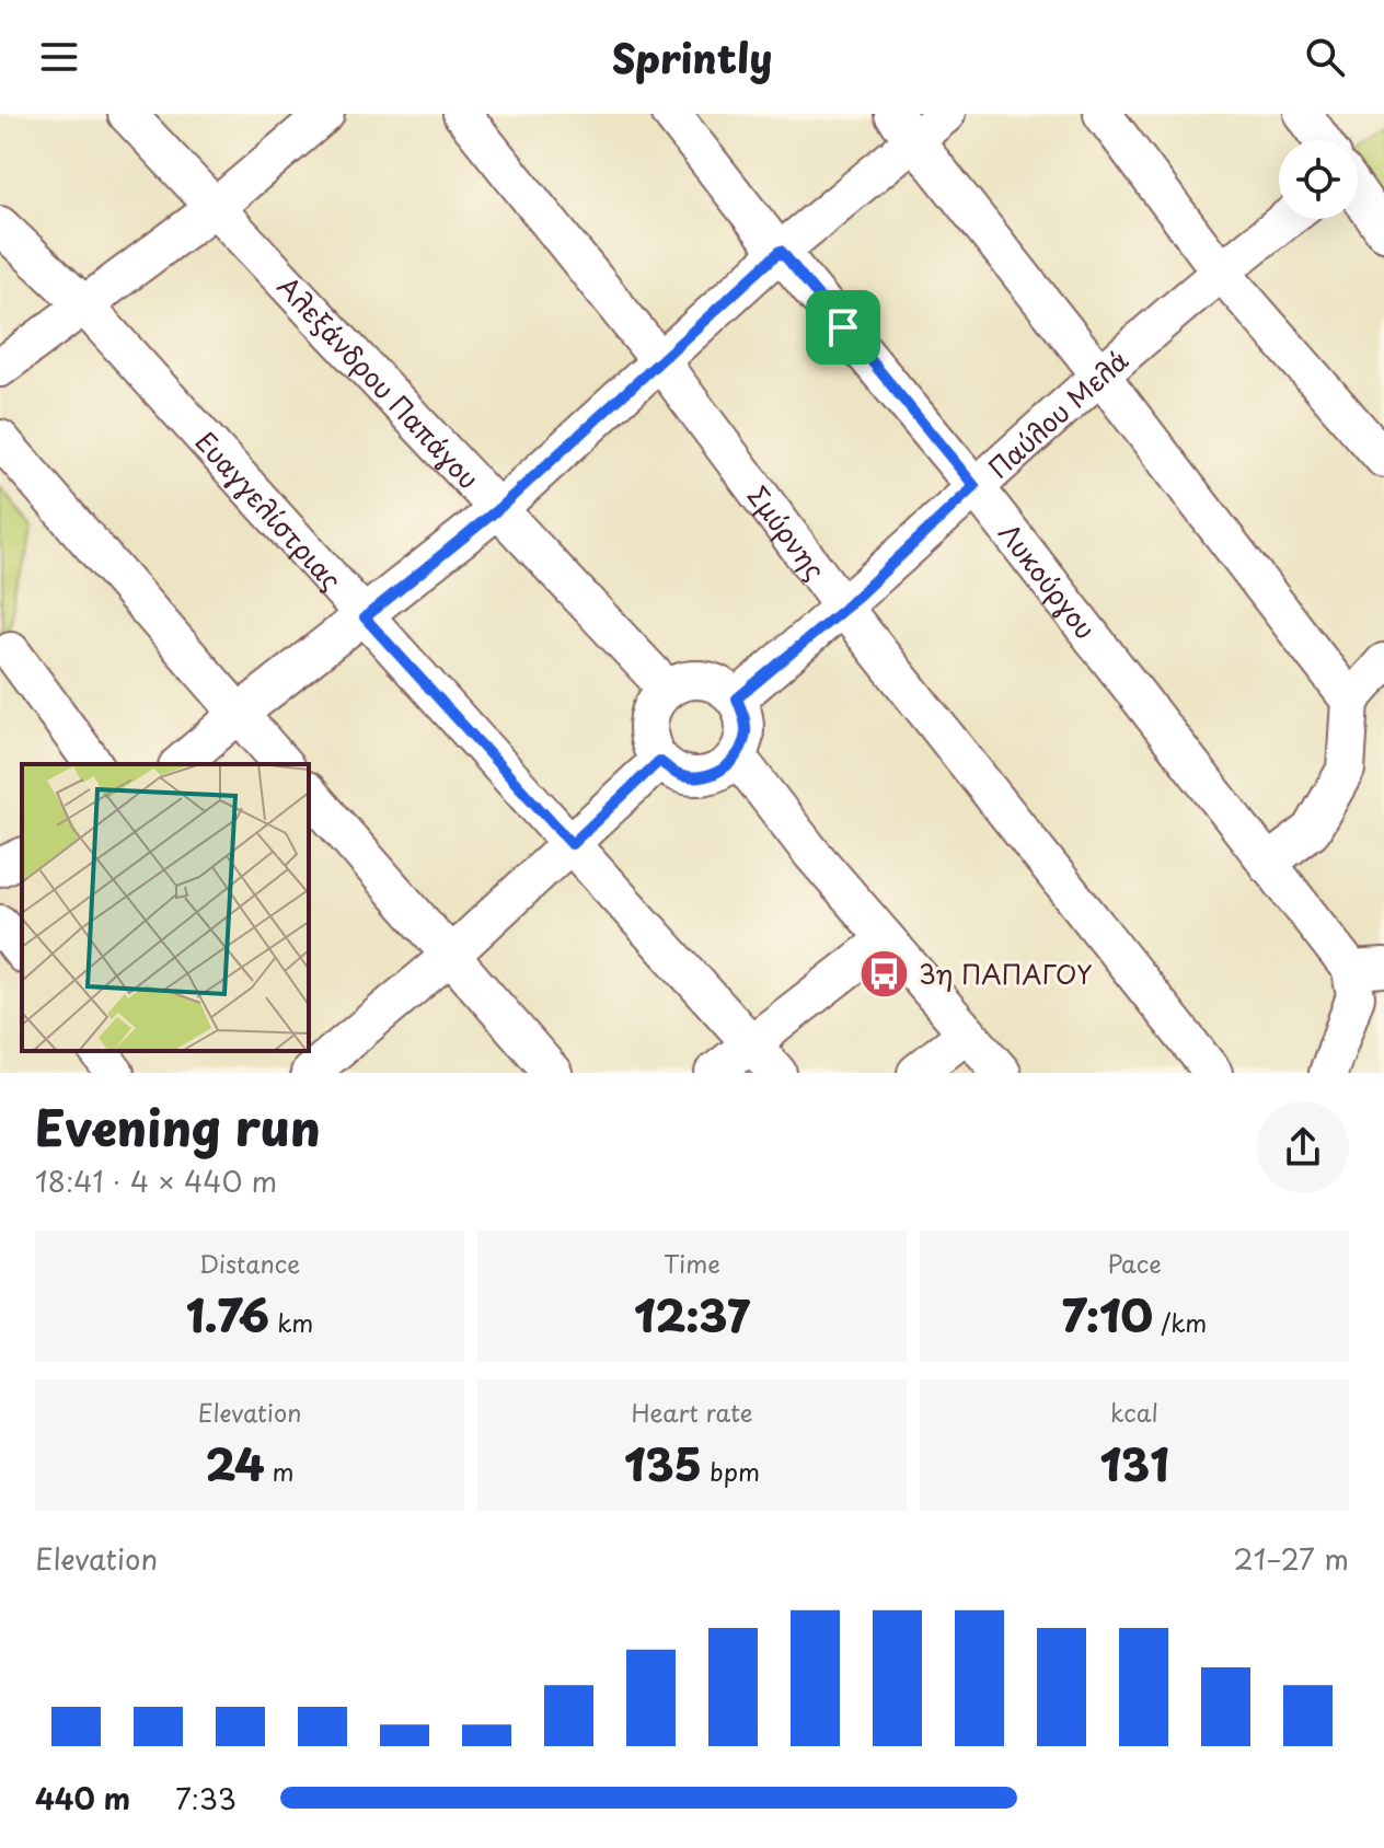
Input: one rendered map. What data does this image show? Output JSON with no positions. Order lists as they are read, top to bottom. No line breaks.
{"streets":{"street":["Αλεξάνδρου Παπάγου","Παύλου Μελά","Ευαγγελίστριας","Σμύρνης","Λυκούργου"]},"crossings":[["Αλεξάνδρου Παπάγου","Παύλου Μελά"],["Παύλου Μελά","Σμύρνης"],["Παύλου Μελά","Λυκούργου"]],"places":{"bus stop":["3η ΠΑΠΑΓΟΥ"]},"page":{"header":"Sprintly","heading":["Evening run","18:41 · 4 × 440 m"],"stats":[["Distance","1.76 km"],["Time","12:37"],["Pace","7:10 /km"],["Elevation","24 m"],["Heart rate","135 bpm"],["kcal","131"]],"chart":["Elevation","21–27 m"],"list":[{"name":"440 m","note":"7:33"}]}}
